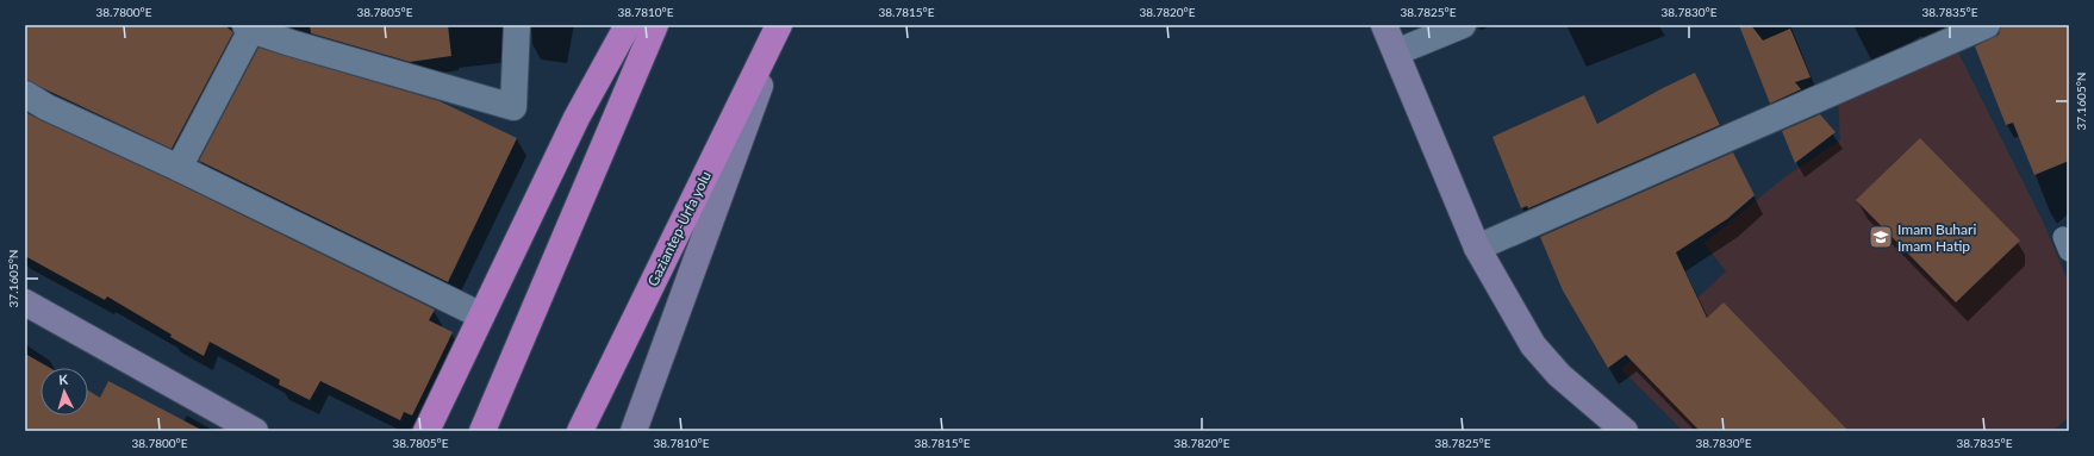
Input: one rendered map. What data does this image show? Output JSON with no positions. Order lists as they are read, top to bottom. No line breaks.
{"streets":{"highway":["Gaziantep-Urfa yolu"]},"places":{"school or university":["Imam Buhari Imam Hatip"]},"north":"top","coordinates":["38.7800°E","38.7805°E","38.7810°E","38.7815°E","38.7820°E","38.7825°E","38.7830°E","38.7835°E","37.1605°N"]}
